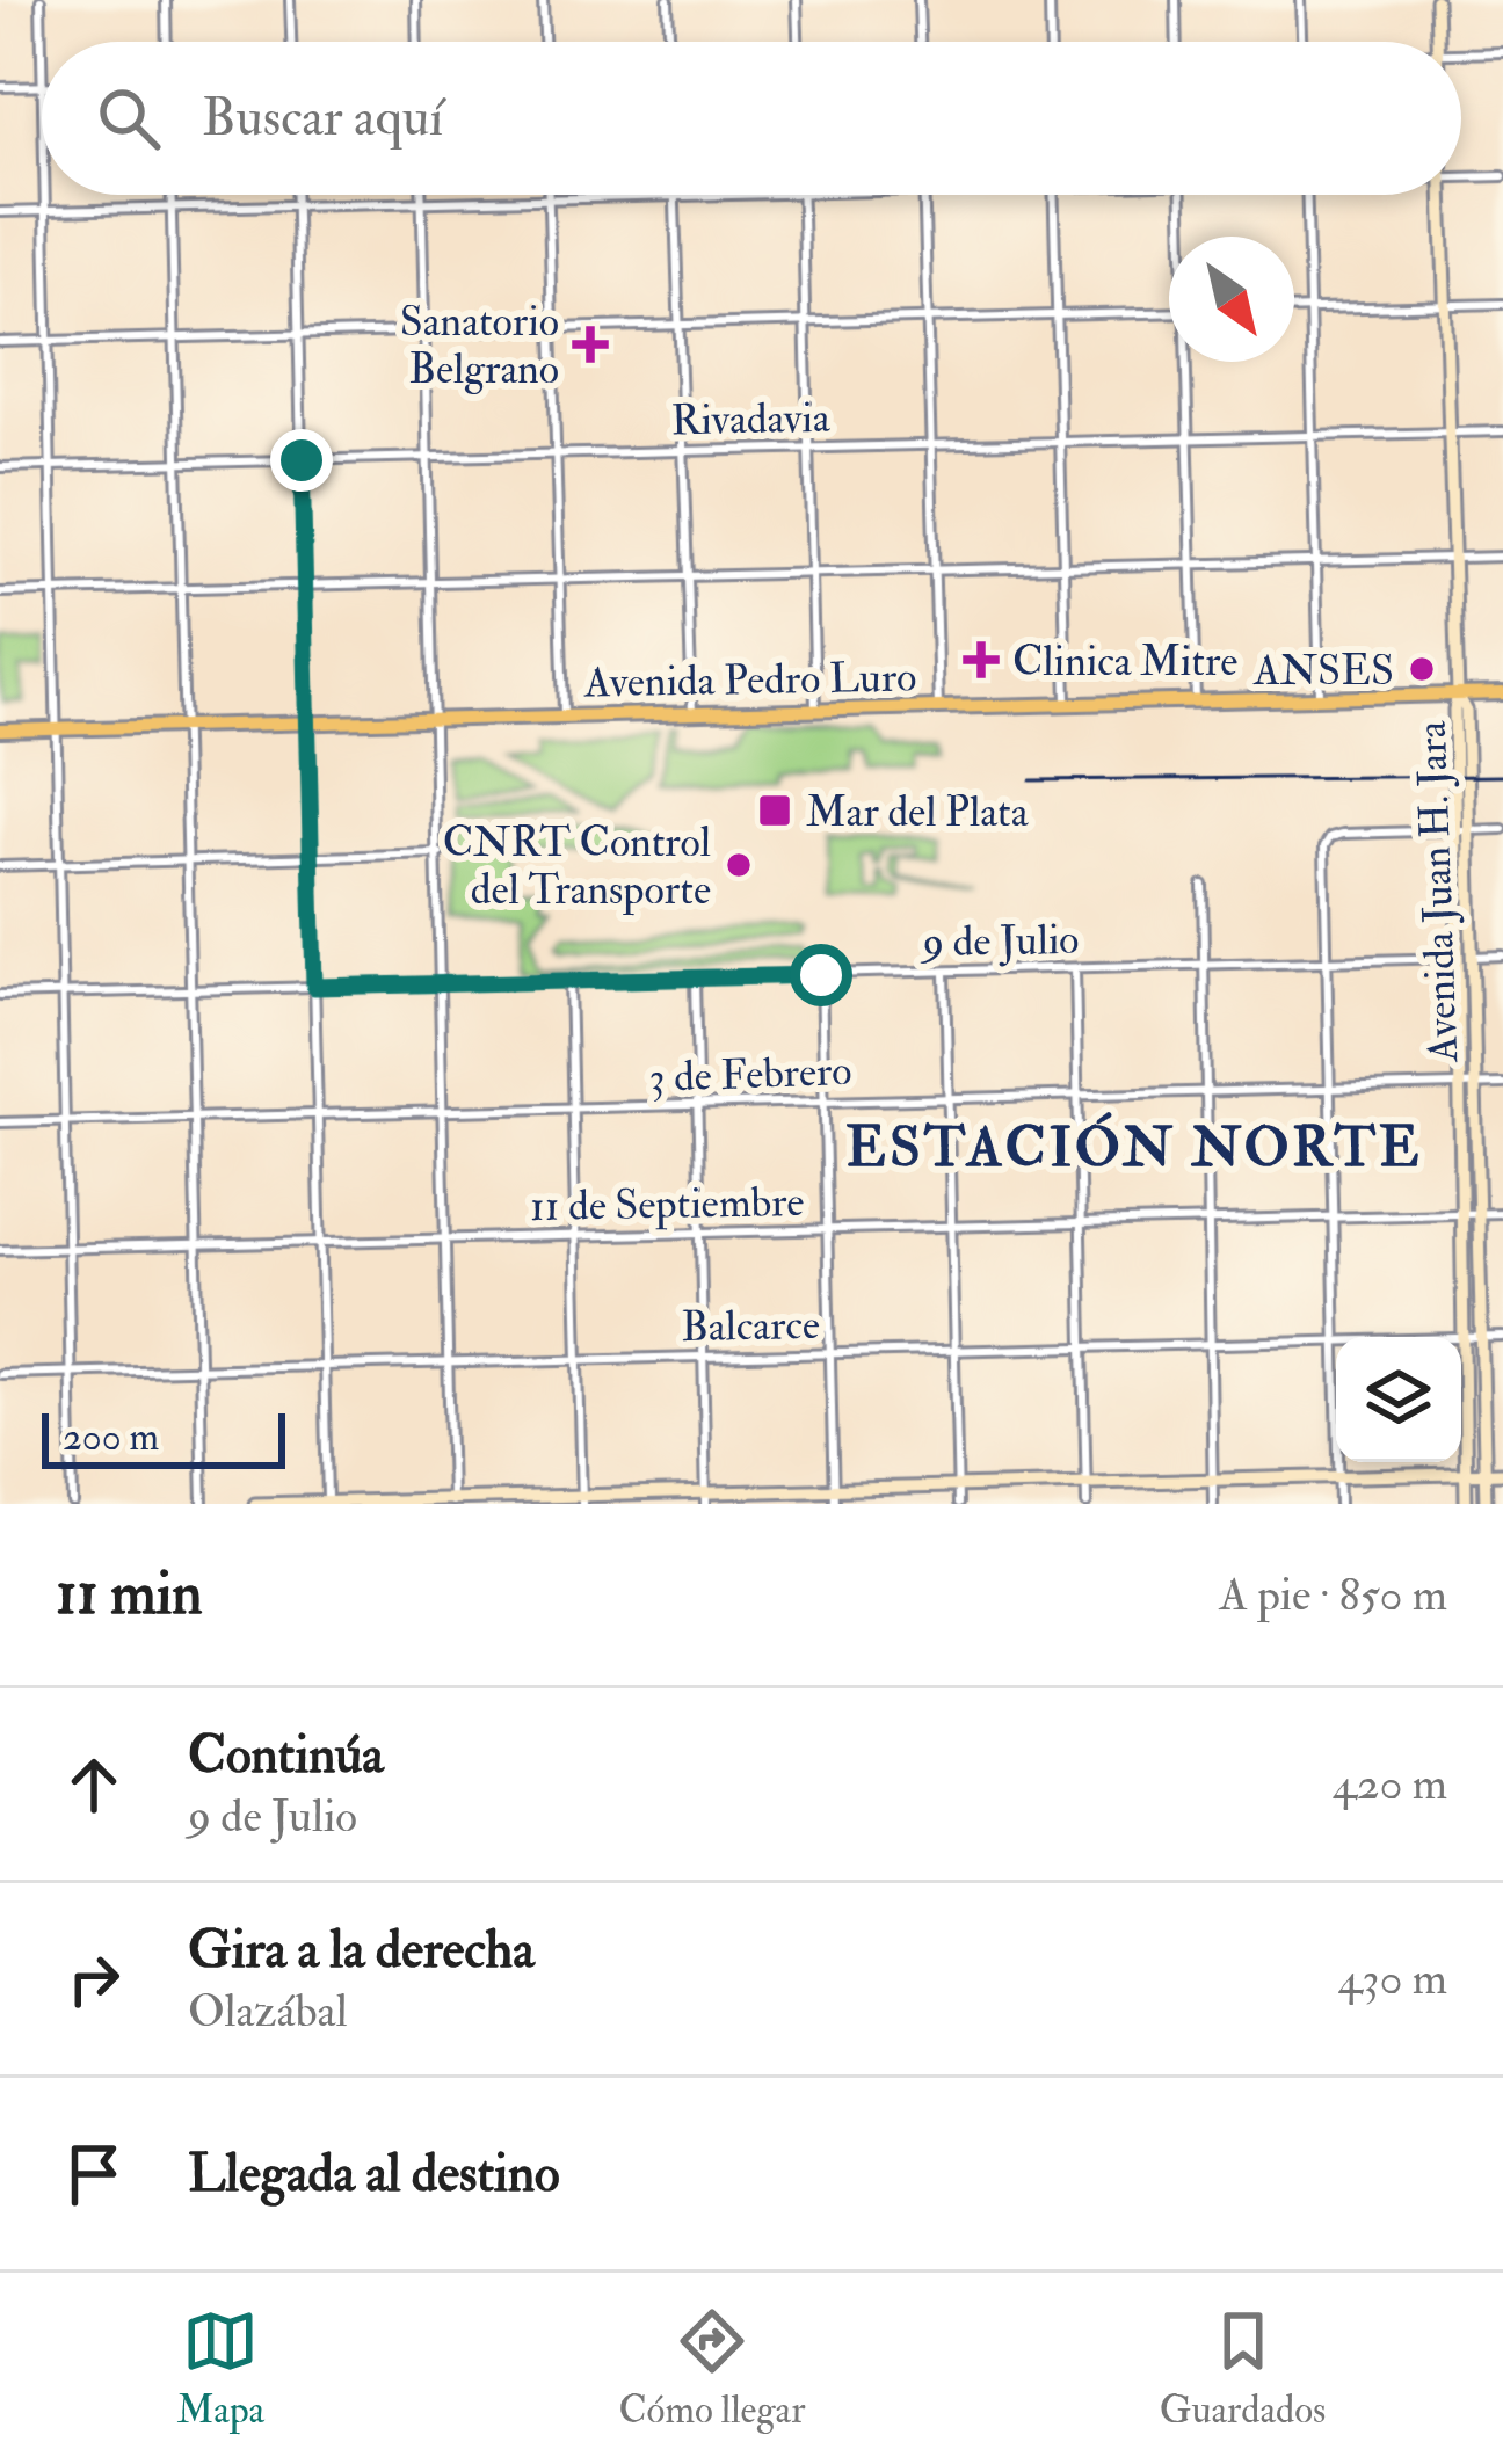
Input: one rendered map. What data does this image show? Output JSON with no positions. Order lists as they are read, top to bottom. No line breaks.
{"streets":{"main road":["Avenida Pedro Luro","Avenida Juan H. Jara"],"street":["Rivadavia","9 de Julio","3 de Febrero","11 de Septiembre","Balcarce"]},"crossings":[["Rivadavia","Avenida Juan H. Jara"],["Avenida Pedro Luro","Avenida Juan H. Jara"],["Avenida Juan H. Jara","9 de Julio"],["Avenida Juan H. Jara","3 de Febrero"],["Avenida Juan H. Jara","11 de Septiembre"],["Avenida Juan H. Jara","Balcarce"]],"districts":["ESTACIÓN NORTE"],"places":{"health":["Sanatorio Belgrano","Clinica Mitre"],"other":["ANSES","CNRT Control del Transporte"],"transit":["Mar del Plata"]},"scale_bar":"200 m","north":"bottom right","page":{"search":"Buscar aquí","scale":"200 m","heading":["11 min","A pie · 850 m"],"list":[["Continúa","9 de Julio","420 m"],["Gira a la derecha","Olazábal","430 m"],"Llegada al destino"],"nav":["Mapa","Cómo llegar","Guardados"]}}
